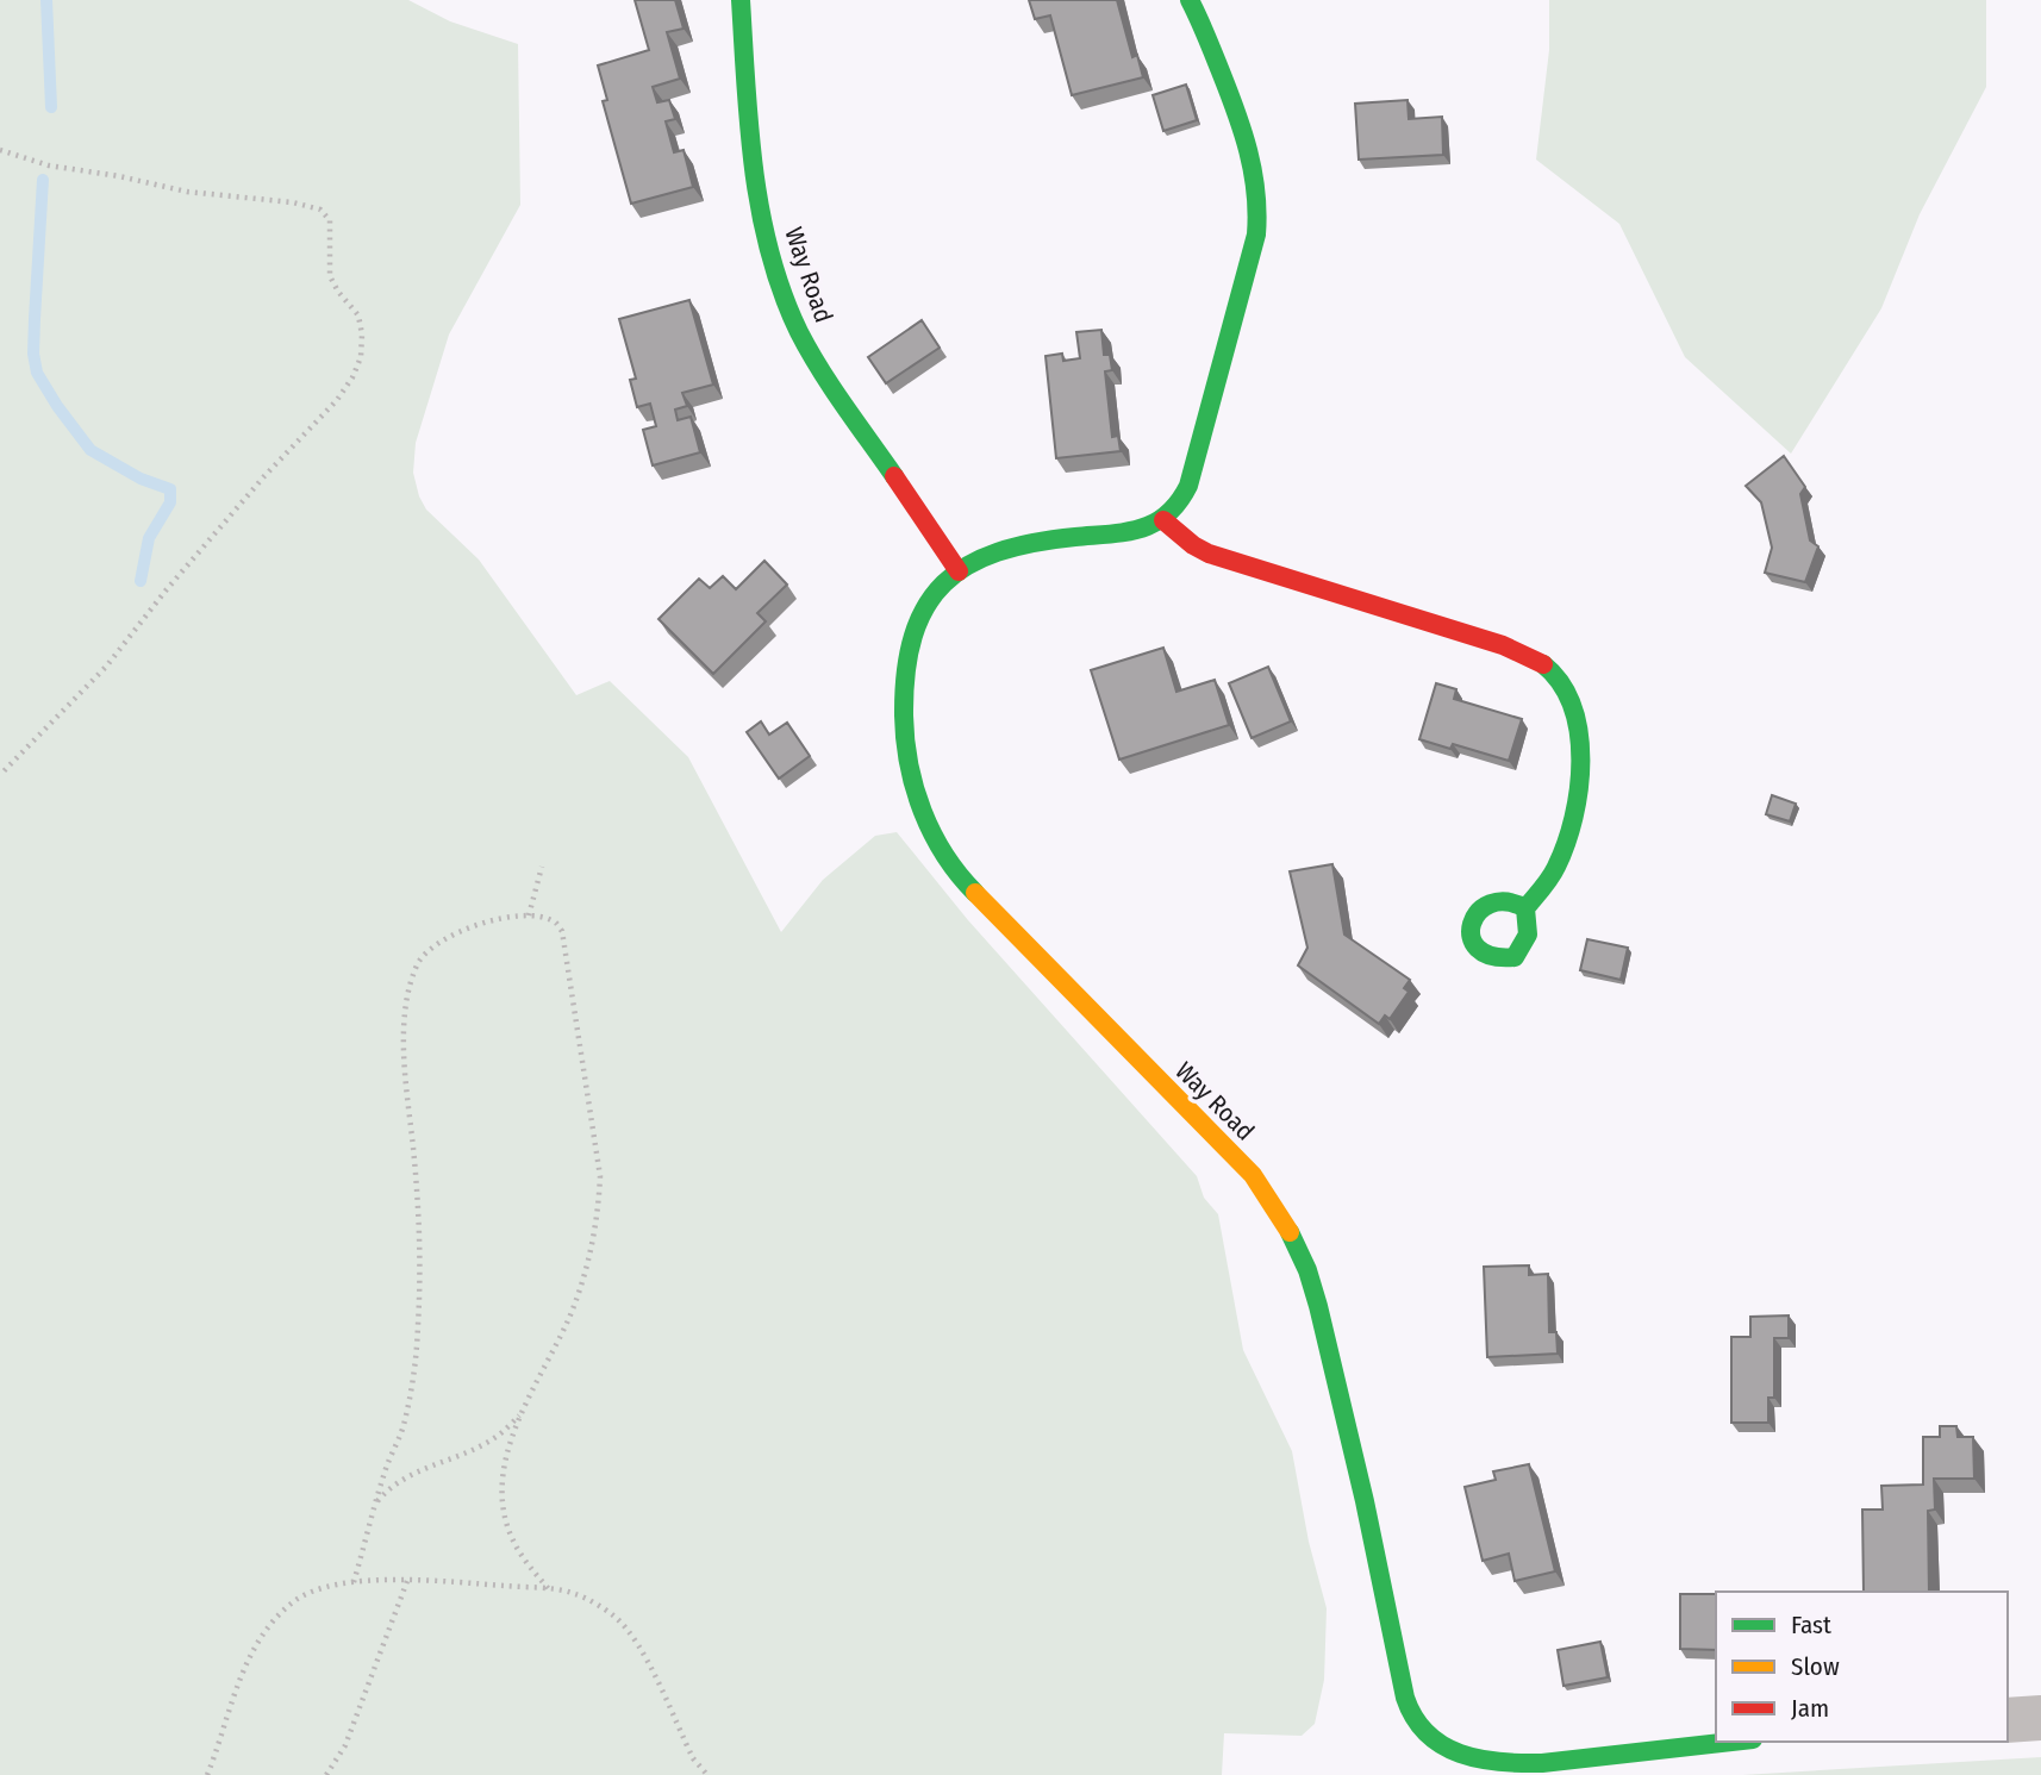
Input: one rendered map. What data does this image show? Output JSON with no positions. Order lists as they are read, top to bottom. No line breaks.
{"streets":{"street":["Way Road"]},"legend":["Fast","Slow","Jam"]}
